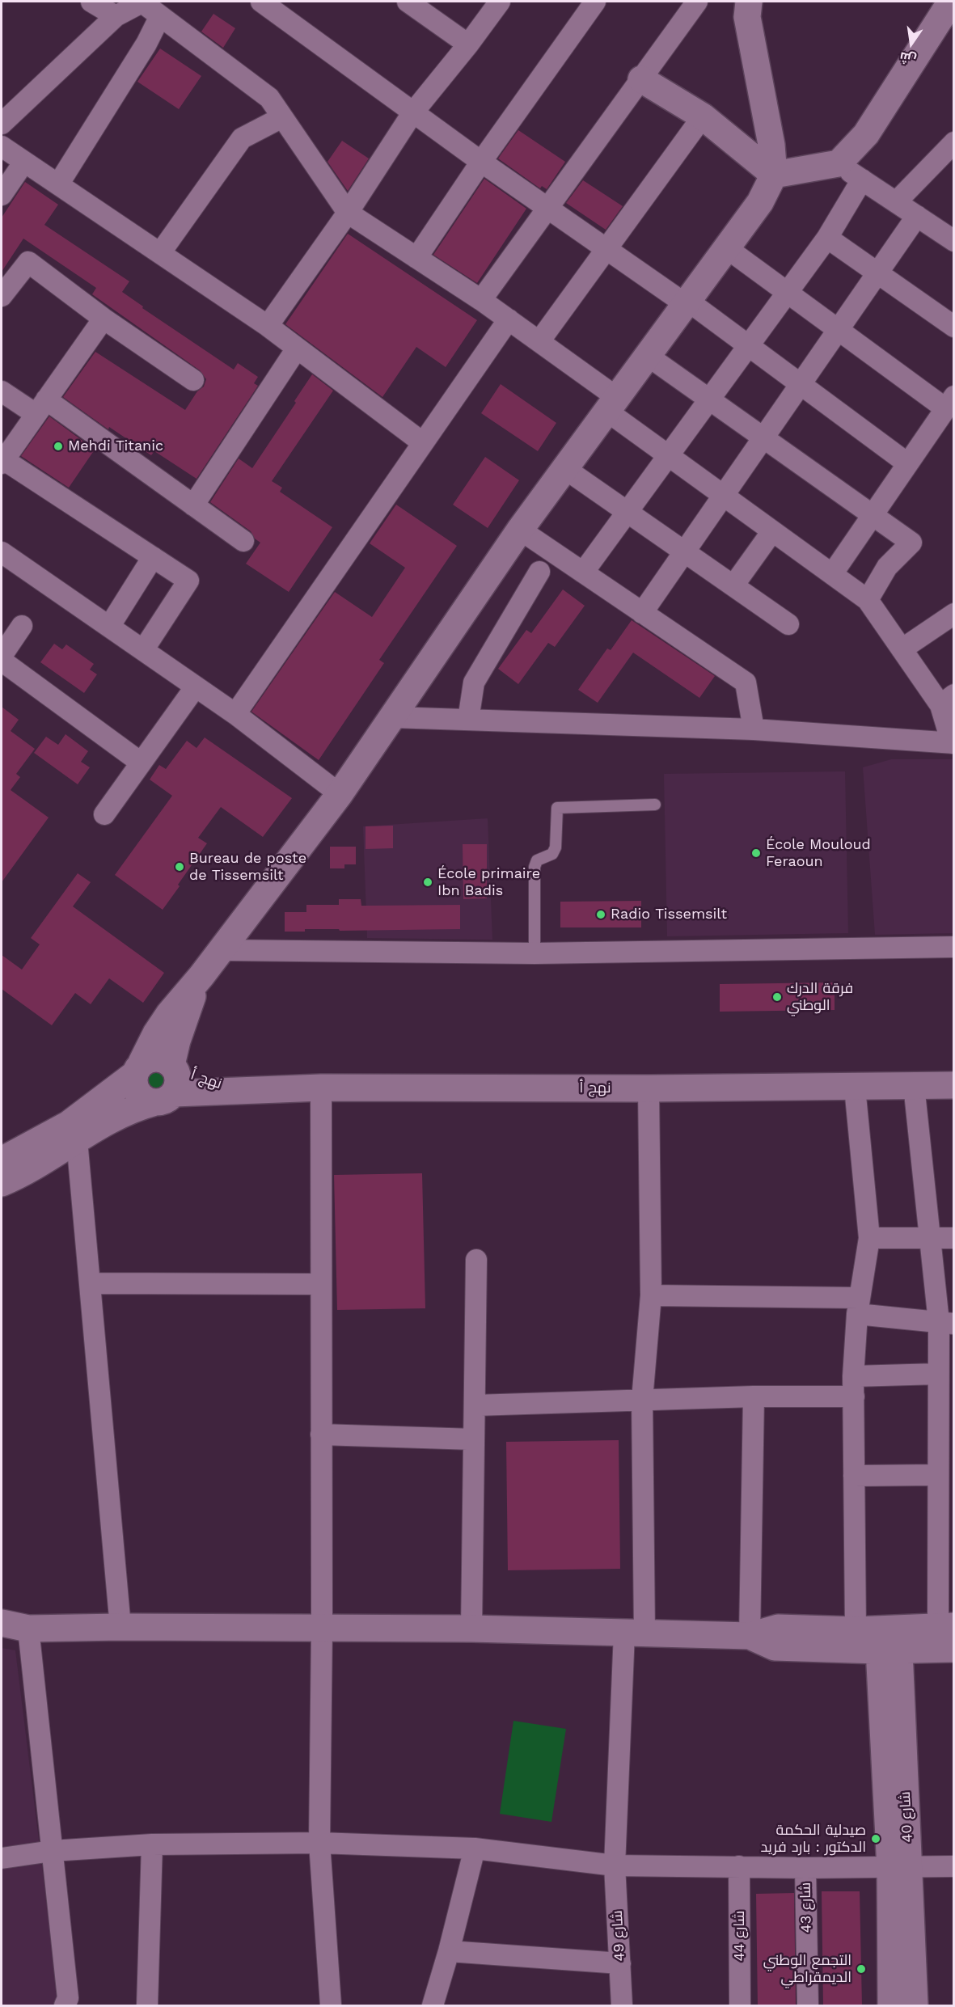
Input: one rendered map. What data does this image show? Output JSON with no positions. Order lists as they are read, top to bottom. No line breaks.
{"streets":{"main road":["نهج أ","شارع 40"],"street":["شارع 43","شارع 49","شارع 44"]},"crossings":[["نهج أ","شارع 49"]],"places":["Mehdi Titanic","École Mouloud Feraoun","Bureau de poste de Tissemsilt","École primaire Ibn Badis","Radio Tissemsilt","فرقة الدرك الوطني","صيدلية الحكمة الدكتور : بارد فريد","التجمع الوطني الديمقراطي"],"north":"bottom"}
